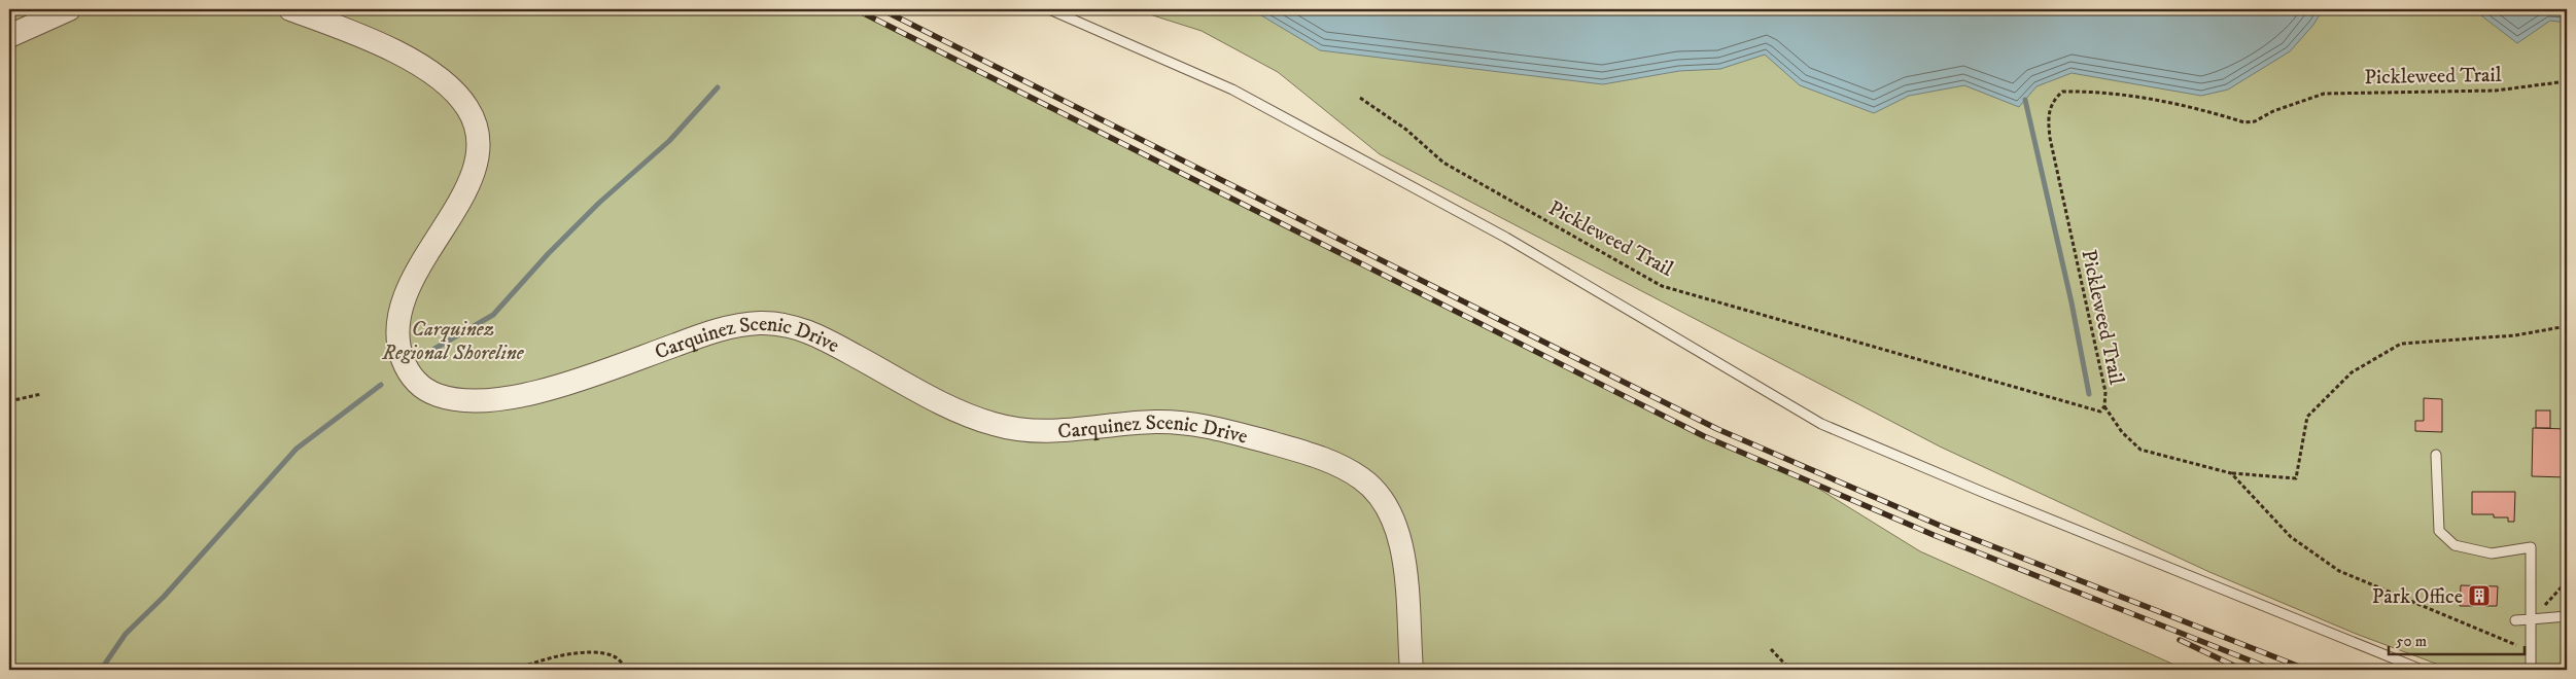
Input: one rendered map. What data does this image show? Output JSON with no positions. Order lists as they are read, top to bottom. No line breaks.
{"streets":{"street":["Carquinez Scenic Drive"],"path":["Pickleweed Trail"]},"parks":["Carquinez Regional Shoreline"],"places":{"building":["Park Office"]},"scale_bar":"50 m"}
